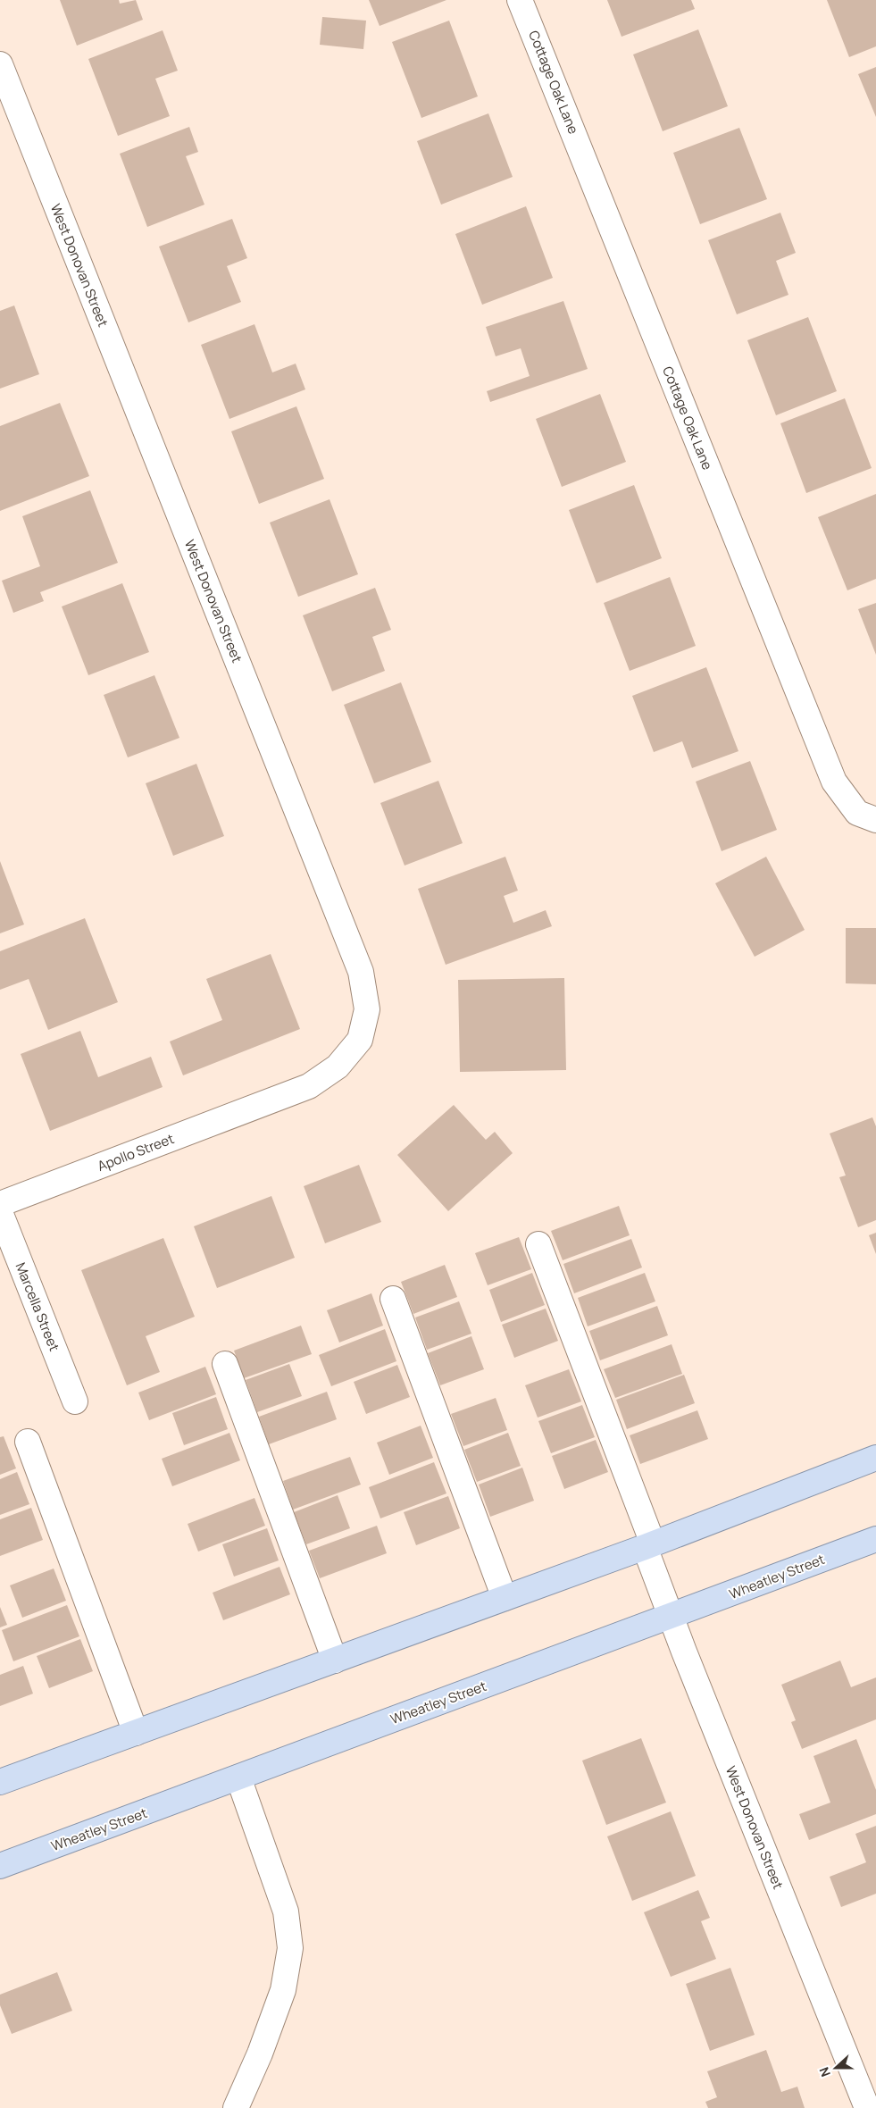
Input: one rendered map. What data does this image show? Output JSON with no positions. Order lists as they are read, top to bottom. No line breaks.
{"streets":{"main road":["Wheatley Street"],"street":["Cottage Oak Lane","West Donovan Street","Apollo Street","Marcella Street"]},"crossings":[["West Donovan Street","Apollo Street"],["West Donovan Street","Wheatley Street"]],"north":"left"}
